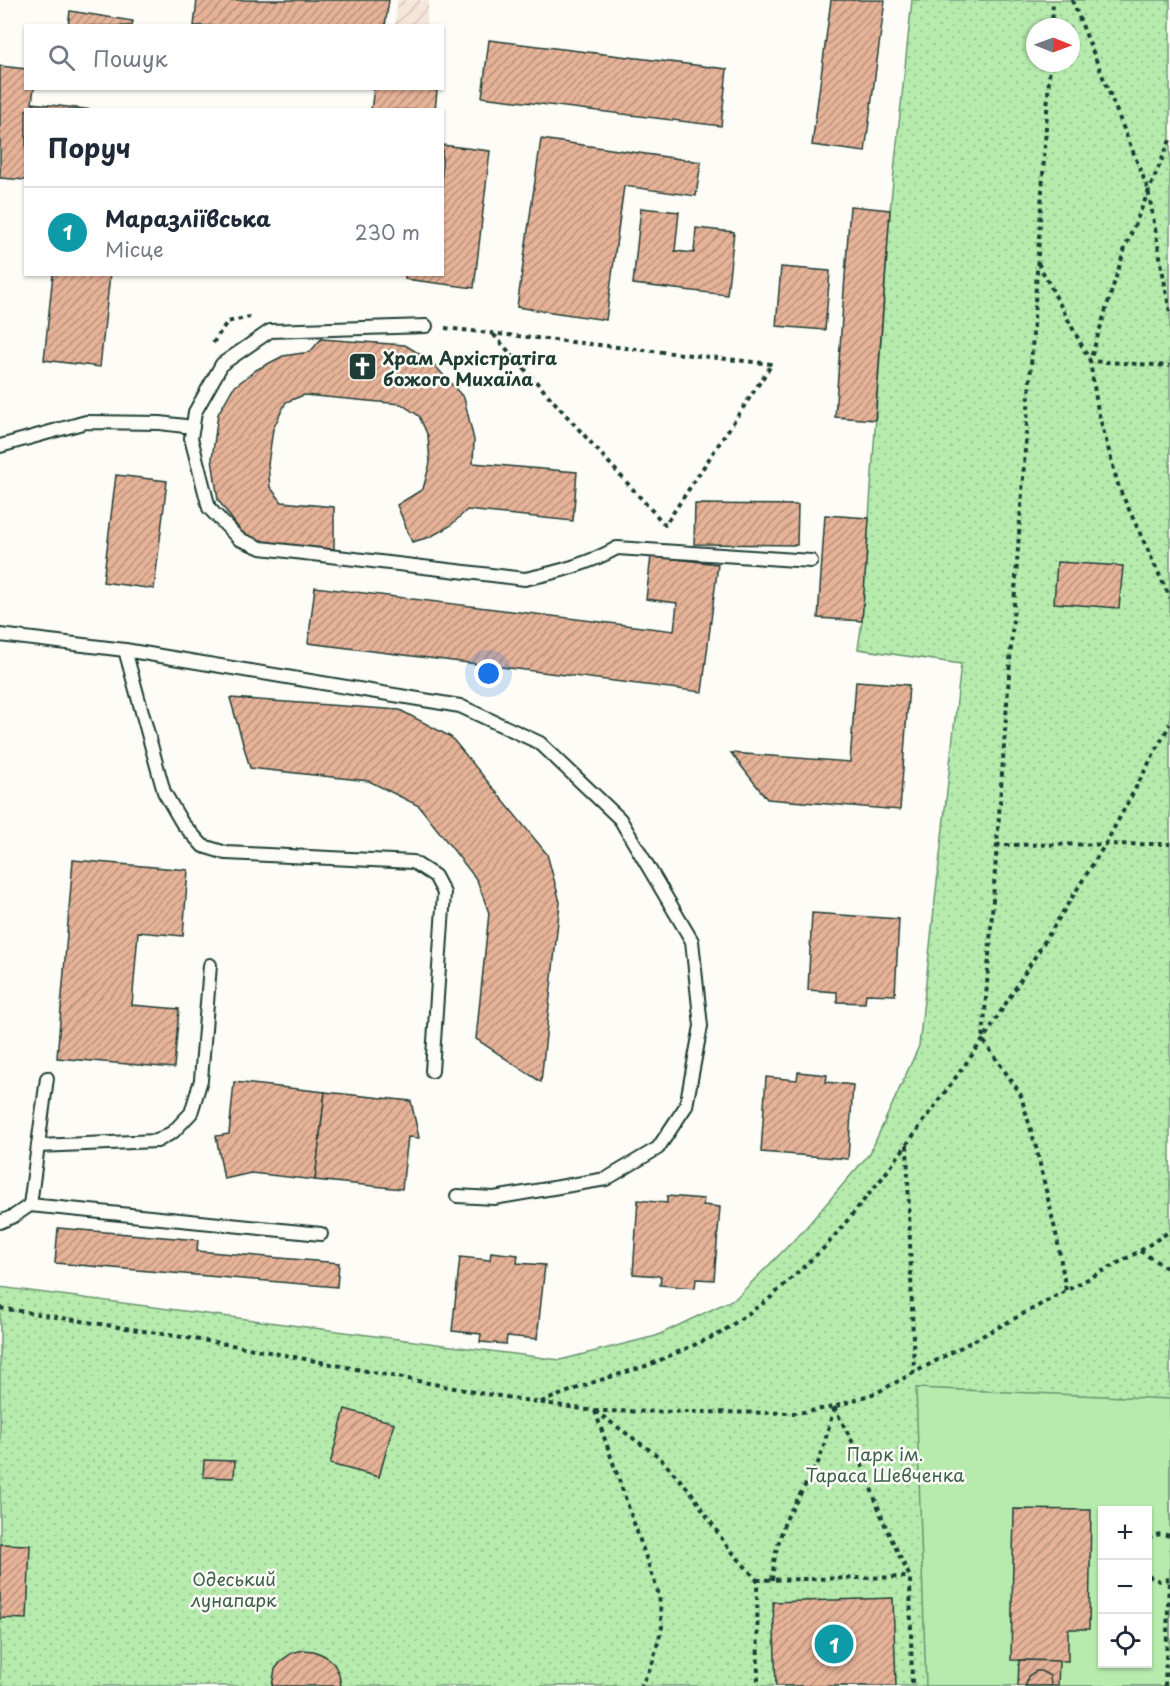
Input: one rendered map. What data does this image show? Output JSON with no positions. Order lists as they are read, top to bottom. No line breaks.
{"parks":["Парк ім. Тараса Шевченка","Одеський лунапарк"],"places":{"church":["Храм Архістратіга божого Михаїла"]},"north":"right","page":{"search":"Пошук","heading":"Поруч","list":[{"mark":"1","name":"Маразліївська","note":"Місце","value":"230 m"}],"map_buttons":["+","−"],"pins":"1"}}
